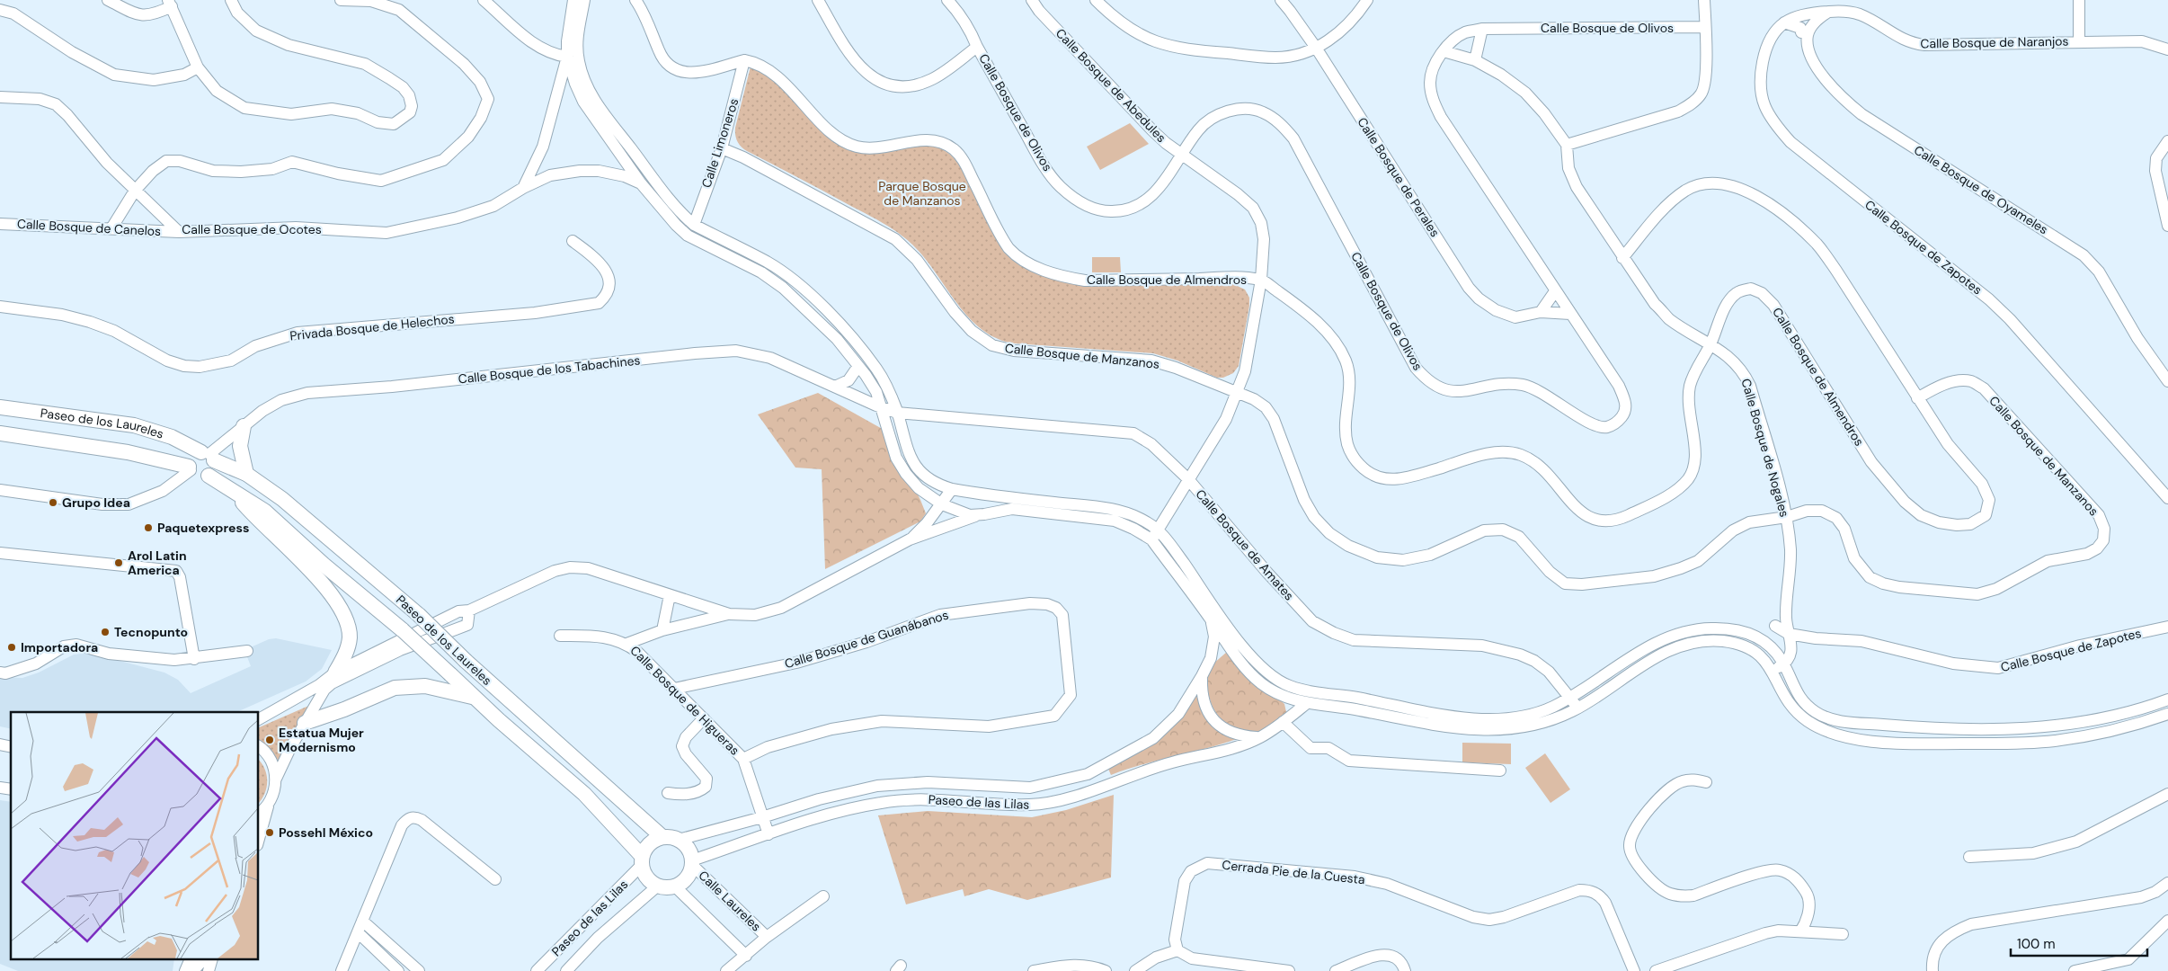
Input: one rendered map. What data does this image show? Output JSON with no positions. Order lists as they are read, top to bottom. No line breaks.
{"streets":{"main road":["Paseo de los Laureles"],"street":["Calle Bosque de Olivos","Calle Bosque de Naranjos","Calle Bosque de Abedules","Calle Limoneros","Calle Bosque de Perales","Calle Bosque de Oyameles","Calle Bosque de Canelos","Calle Bosque de Ocotes","Calle Bosque de Zapotes","Calle Bosque de Almendros","Privada Bosque de Helechos","Calle Bosque de Manzanos","Calle Bosque de los Tabachines","Calle Bosque de Nogales","Calle Bosque de Amates","Calle Bosque de Guanábanos","Calle Bosque de Higueras","Paseo de las Lilas","Cerrada Pie de la Cuesta","Calle Laureles"]},"crossings":[["Calle Bosque de Olivos","Calle Bosque de Abedules"],["Calle Bosque de Olivos","Calle Bosque de Perales"],["Calle Bosque de Naranjos","Calle Bosque de Oyameles"],["Calle Bosque de Naranjos","Calle Bosque de Zapotes"],["Calle Bosque de Abedules","Calle Bosque de Almendros"],["Calle Bosque de Abedules","Calle Bosque de Manzanos"],["Calle Bosque de Abedules","Calle Bosque de Amates"],["Calle Limoneros","Calle Bosque de Almendros"],["Calle Limoneros","Calle Bosque de Manzanos"],["Calle Bosque de Oyameles","Calle Bosque de Zapotes"],["Calle Bosque de Canelos","Calle Bosque de Ocotes"],["Calle Bosque de Zapotes","Calle Bosque de Nogales"],["Calle Bosque de Almendros","Calle Bosque de Manzanos"],["Calle Bosque de Almendros","Calle Bosque de Nogales"],["Calle Bosque de Manzanos","Calle Bosque de Nogales"],["Calle Bosque de los Tabachines","Paseo de los Laureles"],["Calle Bosque de los Tabachines","Calle Bosque de Amates"],["Paseo de los Laureles","Paseo de las Lilas"],["Paseo de los Laureles","Calle Laureles"],["Calle Bosque de Guanábanos","Calle Bosque de Higueras"],["Calle Bosque de Higueras","Paseo de las Lilas"],["Paseo de las Lilas","Calle Laureles"]],"parks":["Parque Bosque de Manzanos"],"places":["Grupo Idea","Paquetexpress","Arol Latin America","Tecnopunto","Importadora","Estatua Mujer Modernismo","Possehl México"],"scale_bar":"100 m"}
